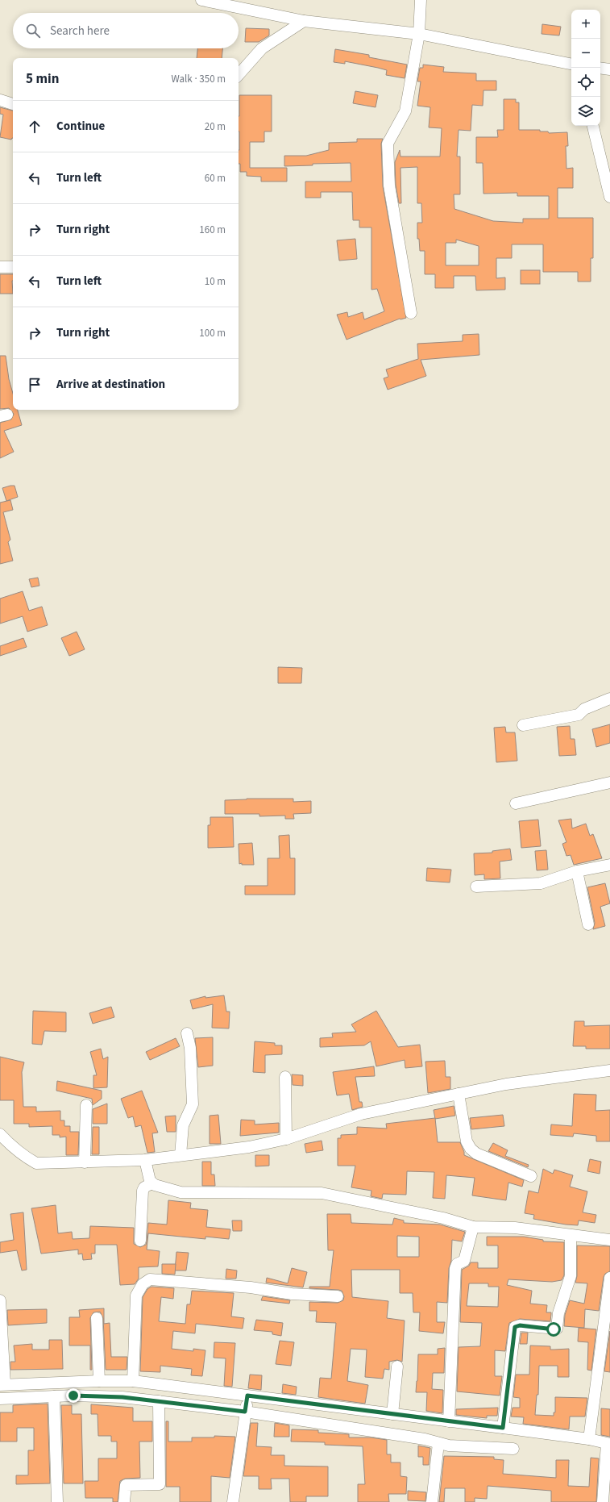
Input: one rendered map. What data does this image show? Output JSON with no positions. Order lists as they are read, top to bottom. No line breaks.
{"page":{"map_buttons":["+","−"],"search":"Search here","heading":["5 min","Walk · 350 m"],"list":[["Continue","20 m"],["Turn left","60 m"],["Turn right","160 m"],["Turn left","10 m"],["Turn right","100 m"],"Arrive at destination"]}}
